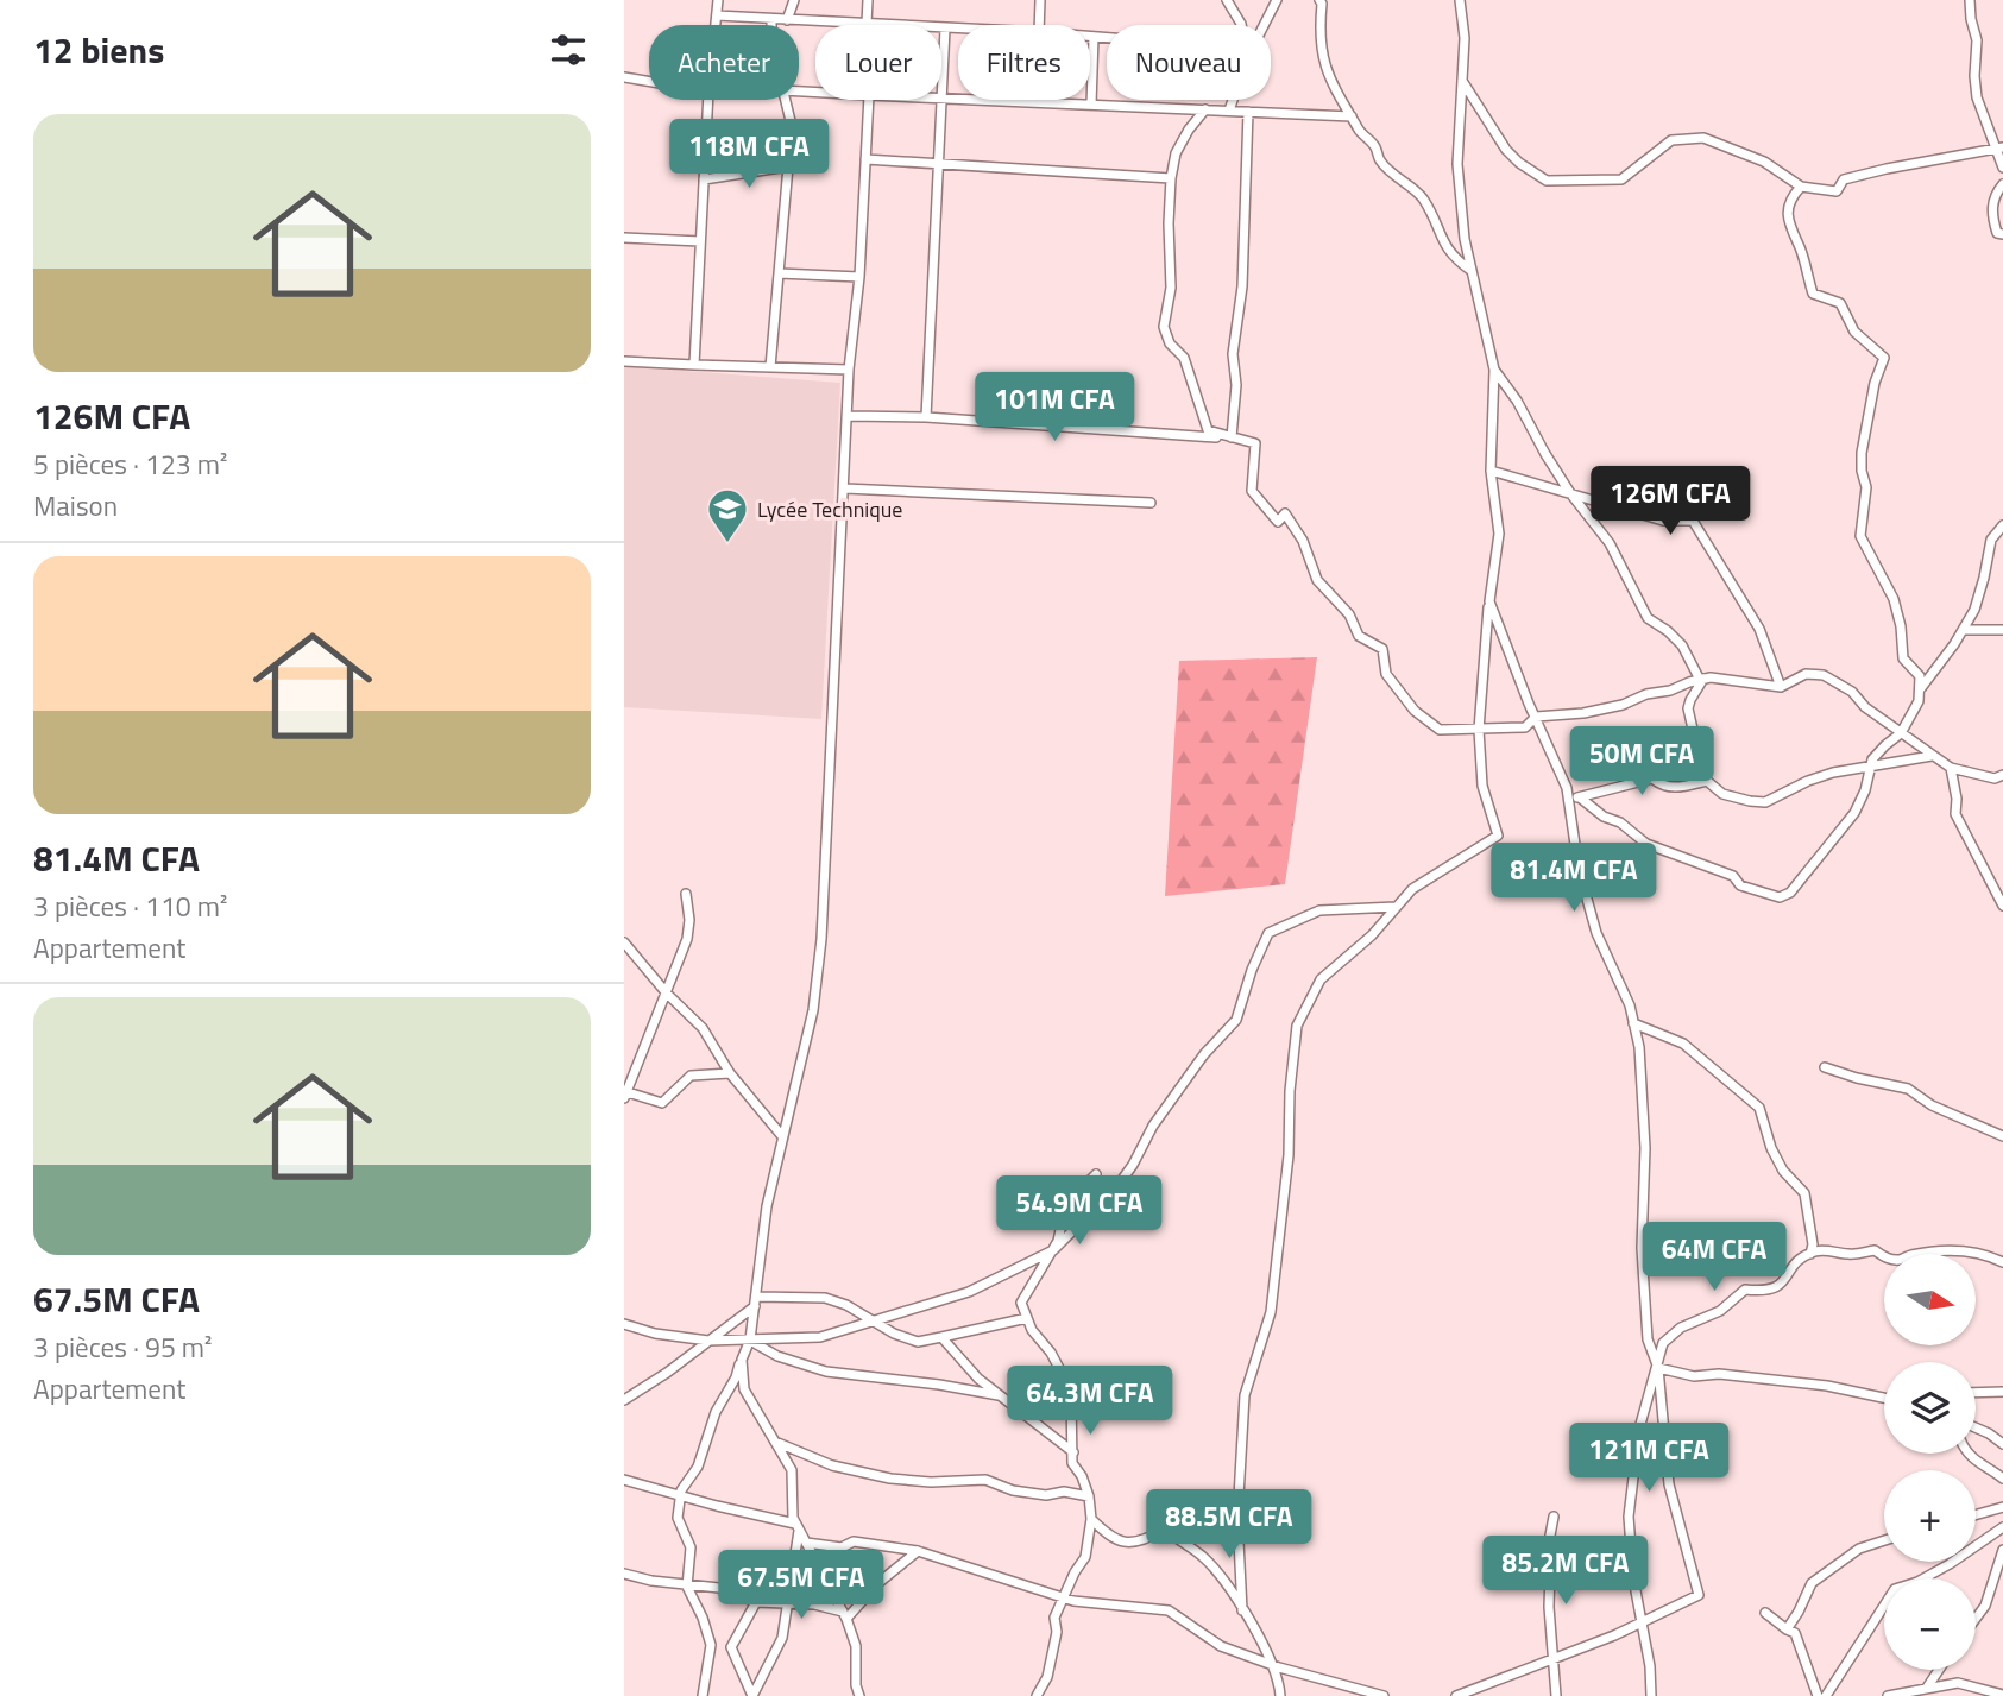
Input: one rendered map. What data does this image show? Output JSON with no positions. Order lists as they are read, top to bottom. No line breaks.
{"places":{"school or university":["Lycée Technique"]},"north":"right","page":{"heading":"12 biens","chip":["Acheter","Louer","Filtres","Nouveau"],"list":[{"name":"126M CFA","note":"5 pièces · 123 m² · Maison"},{"name":"81.4M CFA","note":"3 pièces · 110 m² · Appartement"},{"name":"67.5M CFA","note":"3 pièces · 95 m² · Appartement"}],"price":["118M CFA","101M CFA","126M CFA","50M CFA","81.4M CFA","54.9M CFA","64M CFA","64.3M CFA","121M CFA","88.5M CFA","85.2M CFA","67.5M CFA"],"map_buttons":["+","−"]}}
